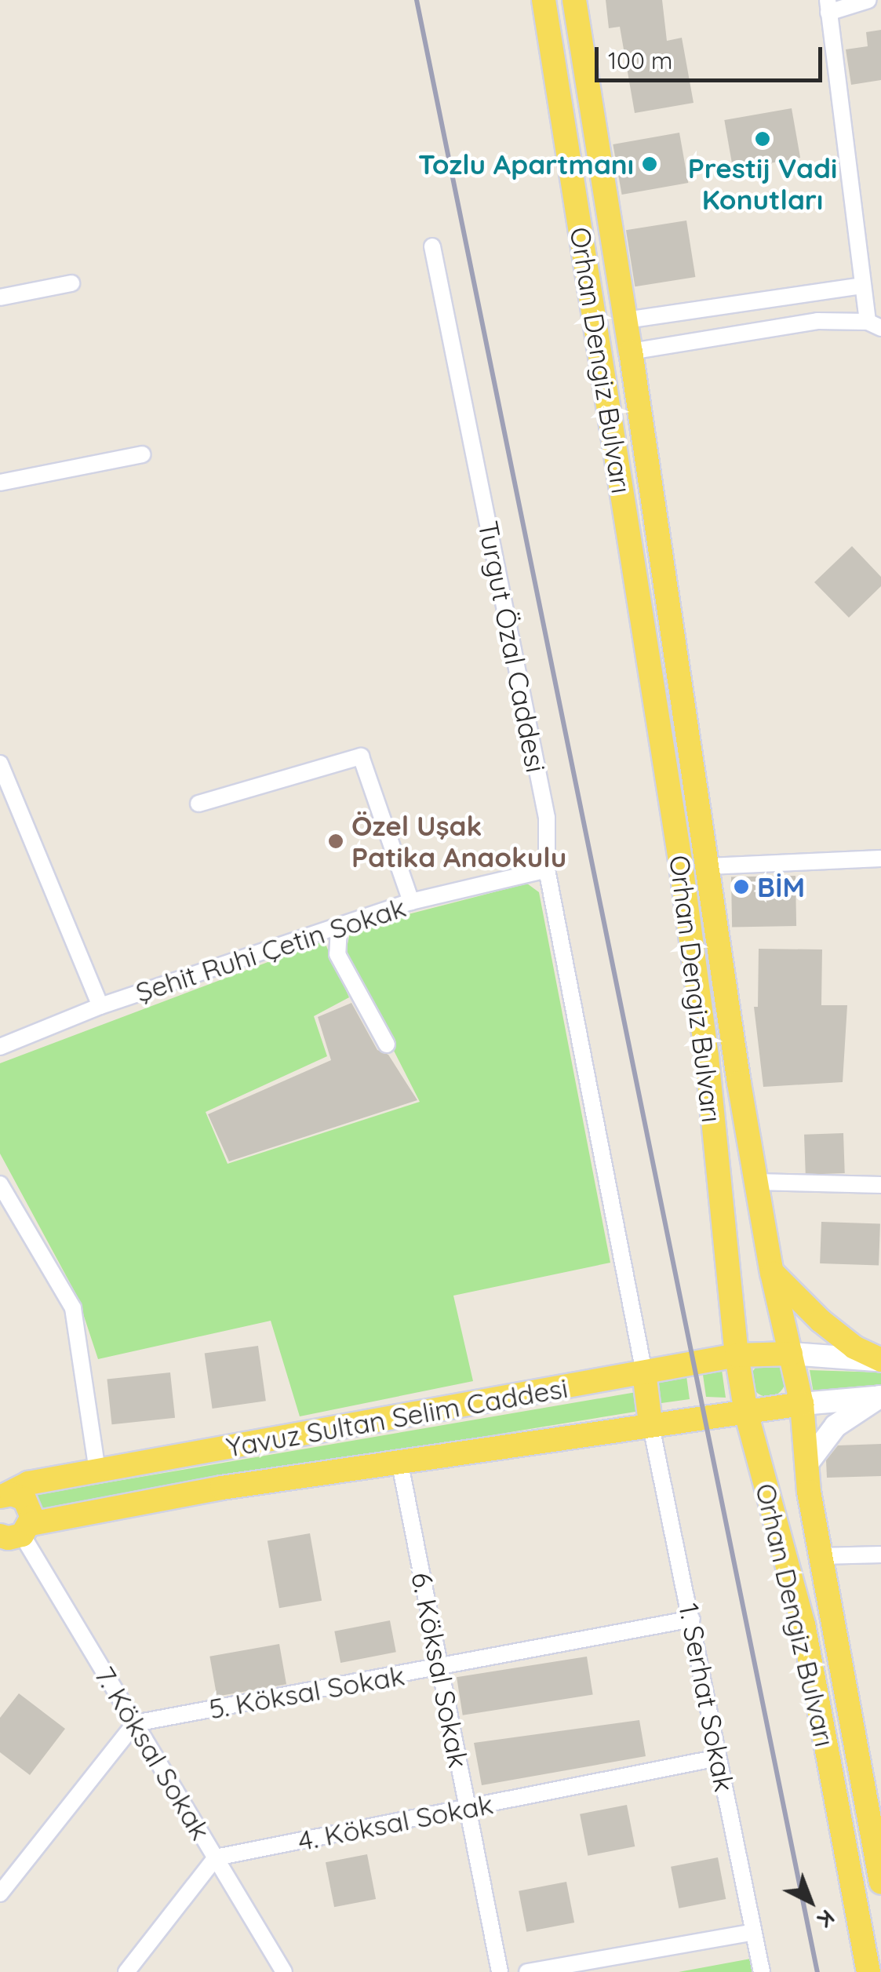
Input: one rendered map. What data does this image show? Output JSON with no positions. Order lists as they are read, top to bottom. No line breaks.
{"streets":{"main road":["Orhan Dengiz Bulvarı","Yavuz Sultan Selim Caddesi"],"street":["Turgut Özal Caddesi","Şehit Ruhi Çetin Sokak","6. Köksal Sokak","5. Köksal Sokak","1. Serhat Sokak","7. Köksal Sokak","4. Köksal Sokak"]},"crossings":[["Orhan Dengiz Bulvarı","Yavuz Sultan Selim Caddesi"],["Turgut Özal Caddesi","Şehit Ruhi Çetin Sokak"],["Turgut Özal Caddesi","Yavuz Sultan Selim Caddesi"],["Yavuz Sultan Selim Caddesi","6. Köksal Sokak"],["Yavuz Sultan Selim Caddesi","1. Serhat Sokak"],["Yavuz Sultan Selim Caddesi","7. Köksal Sokak"],["6. Köksal Sokak","5. Köksal Sokak"],["6. Köksal Sokak","4. Köksal Sokak"],["5. Köksal Sokak","1. Serhat Sokak"],["5. Köksal Sokak","7. Köksal Sokak"],["1. Serhat Sokak","4. Köksal Sokak"],["7. Köksal Sokak","4. Köksal Sokak"]],"places":["Prestij Vadi Konutları","Tozlu Apartmanı","Özel Uşak Patika Anaokulu","BİM"],"scale_bar":"100 m","north":"bottom right"}
